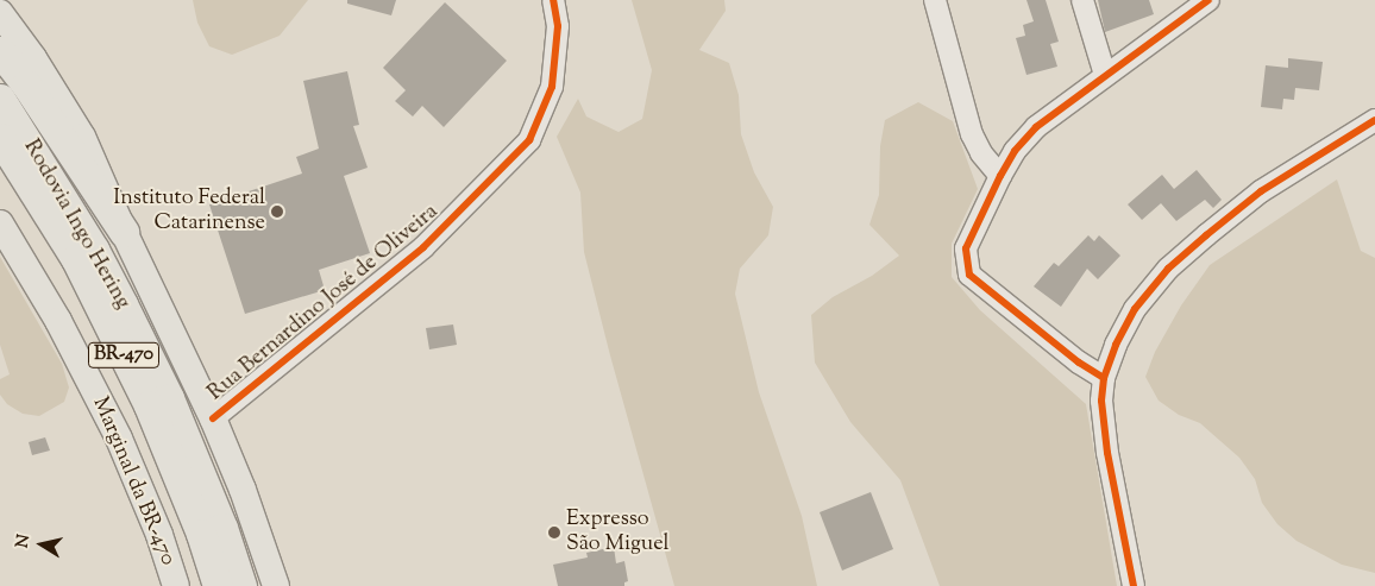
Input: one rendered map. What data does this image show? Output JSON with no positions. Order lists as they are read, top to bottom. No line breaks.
{"streets":{"highway":["Rodovia Ingo Hering","BR-470"],"main road":["Marginal da BR-470"],"street":["Rua Bernardino José de Oliveira"]},"places":["Instituto Federal Catarinense","Expresso São Miguel"],"north":"left"}
